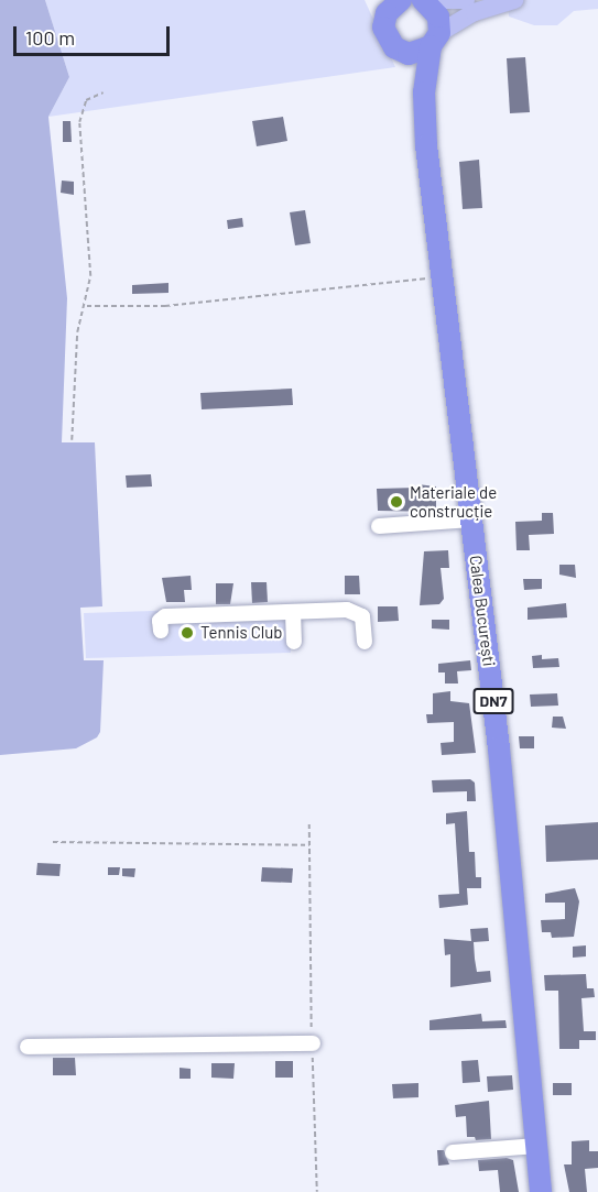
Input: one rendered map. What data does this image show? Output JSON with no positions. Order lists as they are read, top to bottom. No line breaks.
{"streets":{"highway":["Calea București","DN7"]},"places":["Materiale de construcție","Tennis Club"],"scale_bar":"100 m"}
